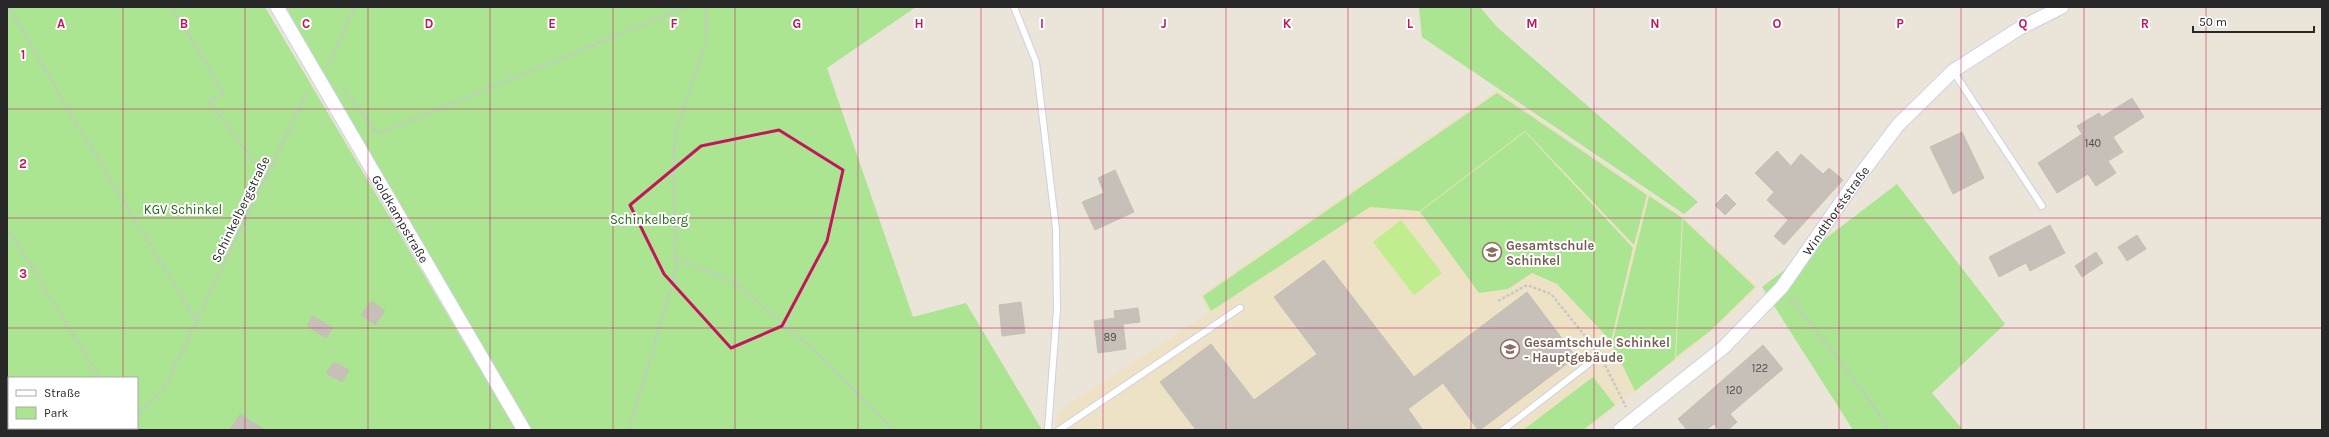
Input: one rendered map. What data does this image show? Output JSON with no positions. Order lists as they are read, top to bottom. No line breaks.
{"streets":{"street":["Windthorststraße","Goldkampstraße"],"path":["Schinkelbergstraße"]},"crossings":[["Schinkelbergstraße","Goldkampstraße"]],"parks":["KGV Schinkel","Schinkelberg"],"places":{"school or university":["Gesamtschule Schinkel","Gesamtschule Schinkel - Hauptgebäude"]},"house_numbers":["140","89","122","120"],"legend":["Straße","Park"],"scale_bar":"50 m","grid":{"columns":["A","B","C","D","E","F","G","H","I","J","K","L","M","N","O","P","Q","R"],"rows":["1","2","3"]}}
